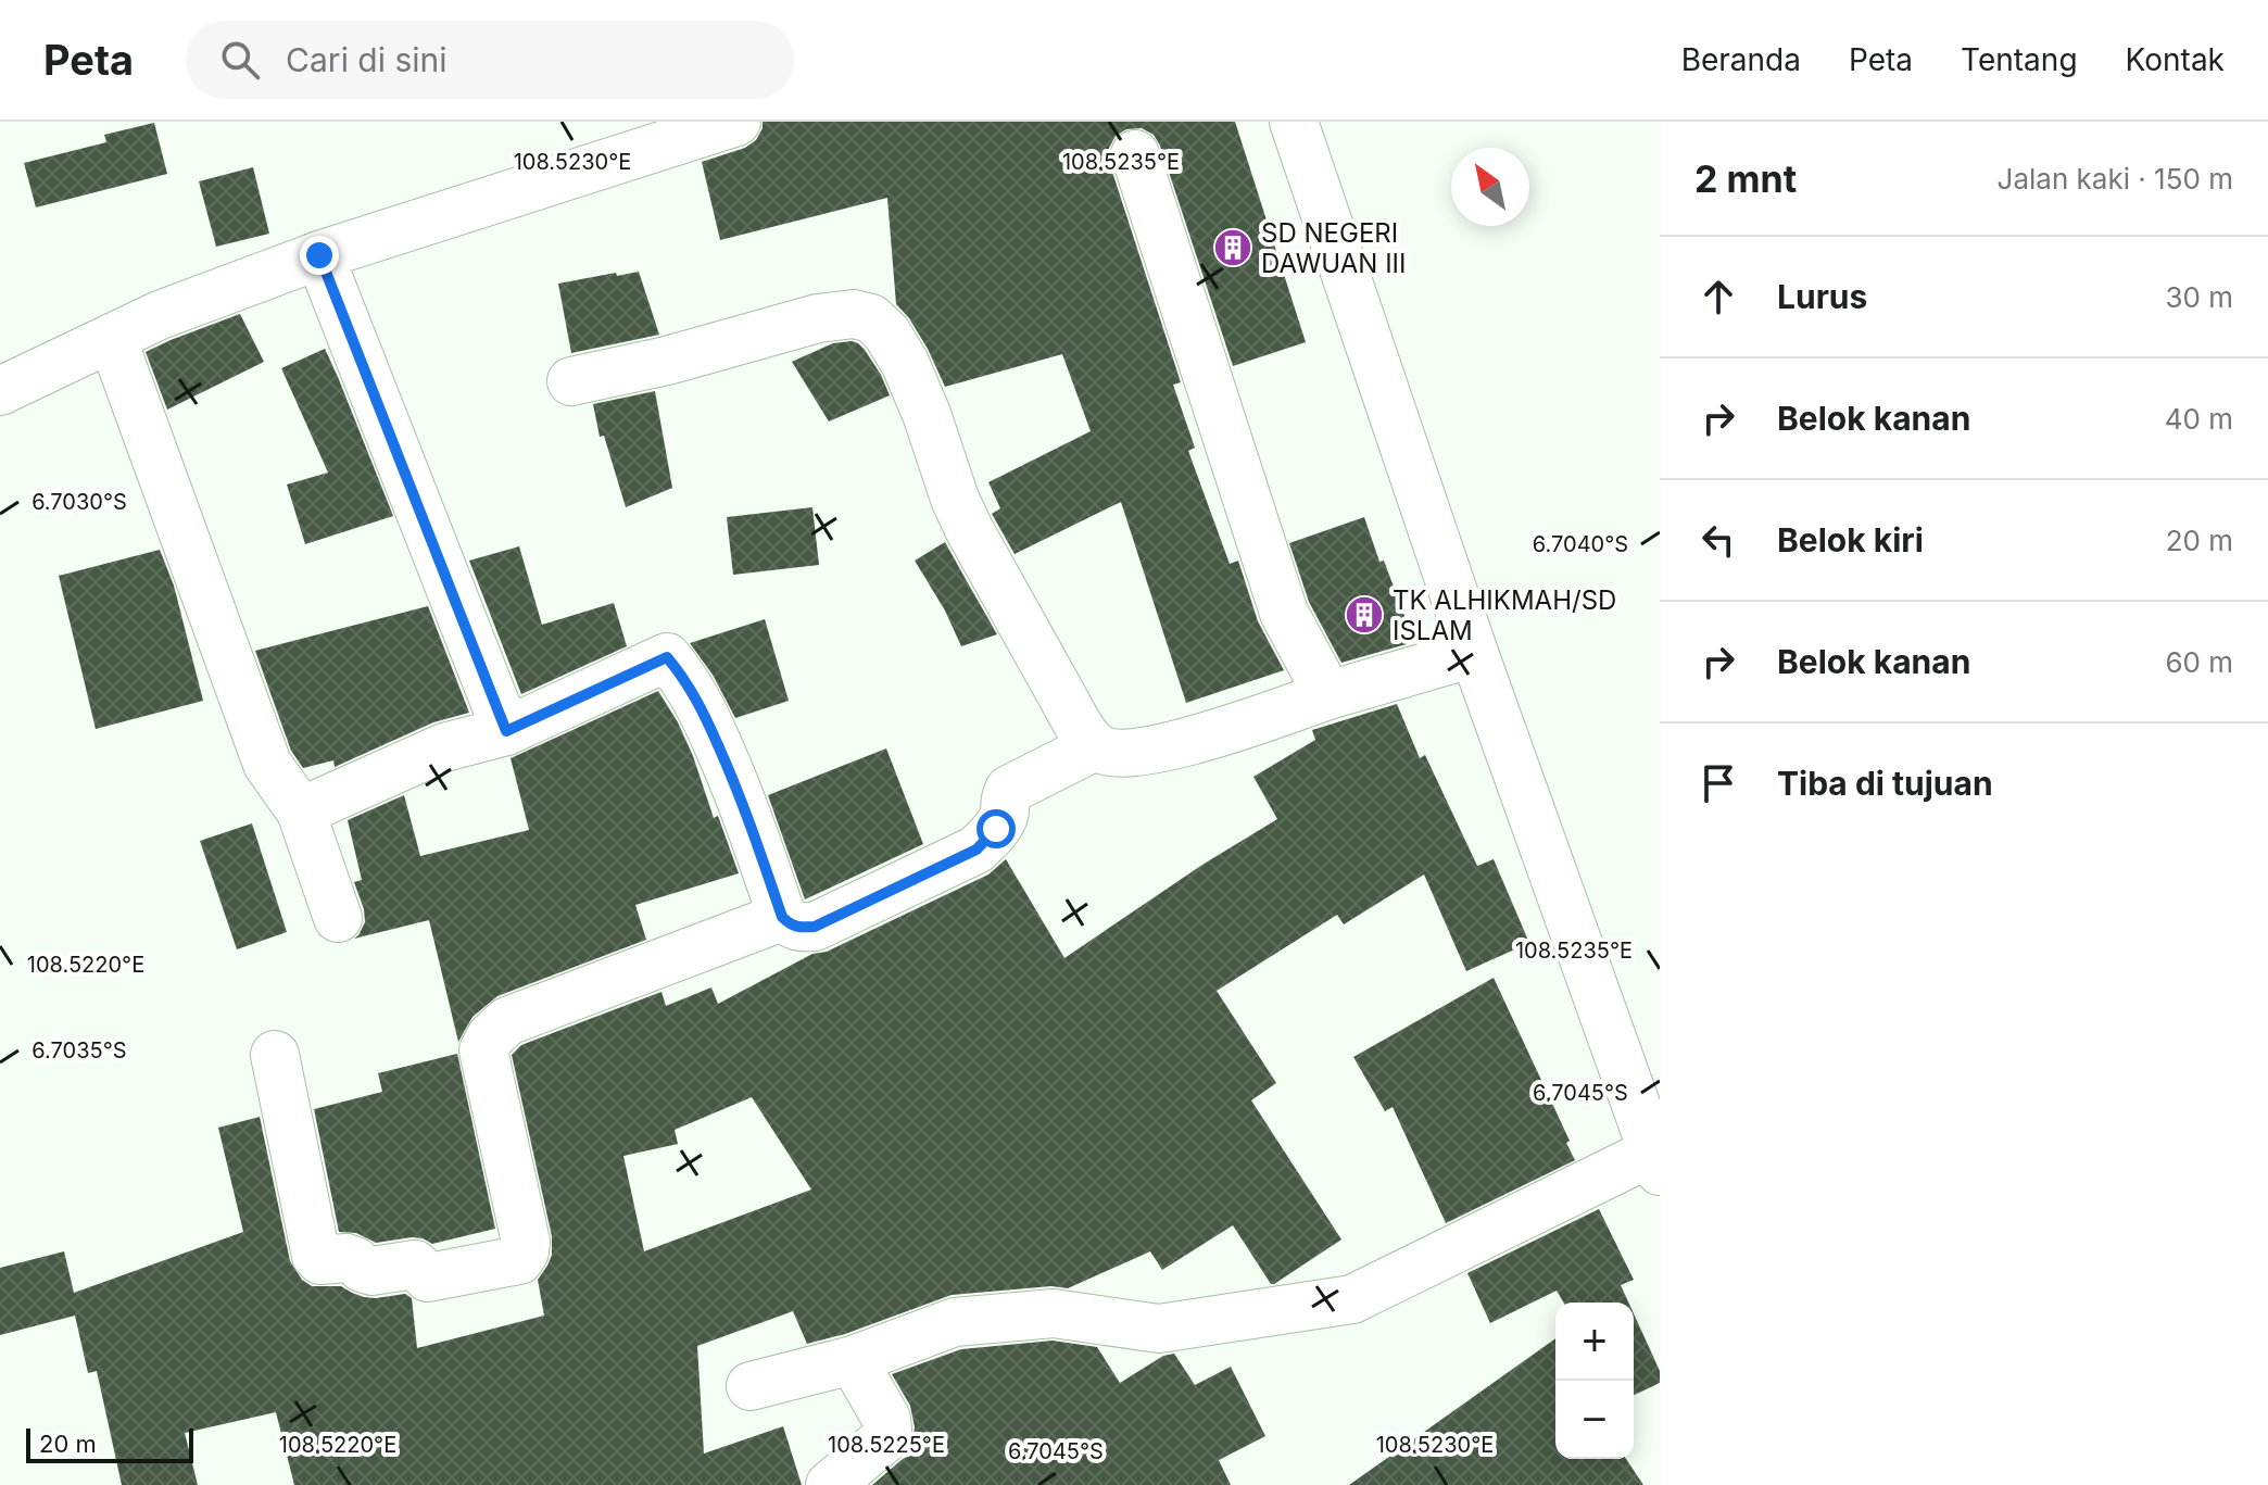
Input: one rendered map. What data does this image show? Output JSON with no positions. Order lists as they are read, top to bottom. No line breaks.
{"places":{"building":["SD NEGERI DAWUAN III","TK ALHIKMAH/SD ISLAM"]},"scale_bar":"20 m","north":"top left","page":{"header":"Peta","search":"Cari di sini","nav":["Beranda","Peta","Tentang","Kontak"],"heading":["2 mnt","Jalan kaki · 150 m"],"list":[["Lurus","30 m"],["Belok kanan","40 m"],["Belok kiri","20 m"],["Belok kanan","60 m"],"Tiba di tujuan"],"map_buttons":["+","−"],"scale":"20 m"},"coordinates":["108.5230°E","108.5235°E","6.7030°S","6.7040°S","108.5220°E","6.7035°S","6.7045°S","108.5225°E"]}
